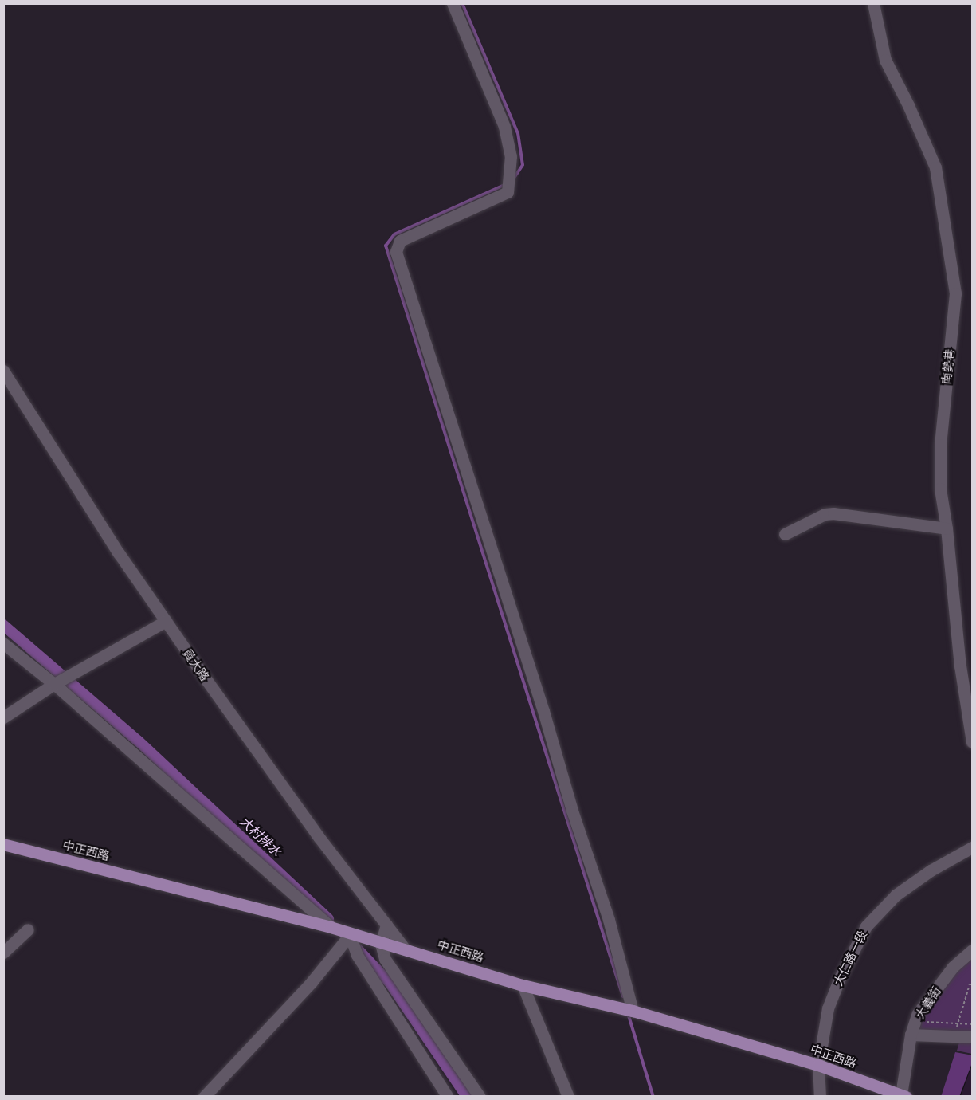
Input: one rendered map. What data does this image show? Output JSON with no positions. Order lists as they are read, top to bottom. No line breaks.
{"streets":{"main road":["中正西路"],"street":["南勢巷","員大路","大仁路一段","大義街"]},"crossings":[["員大路","中正西路"],["中正西路","大仁路一段"],["中正西路","大義街"]],"water":["大村排水"]}
